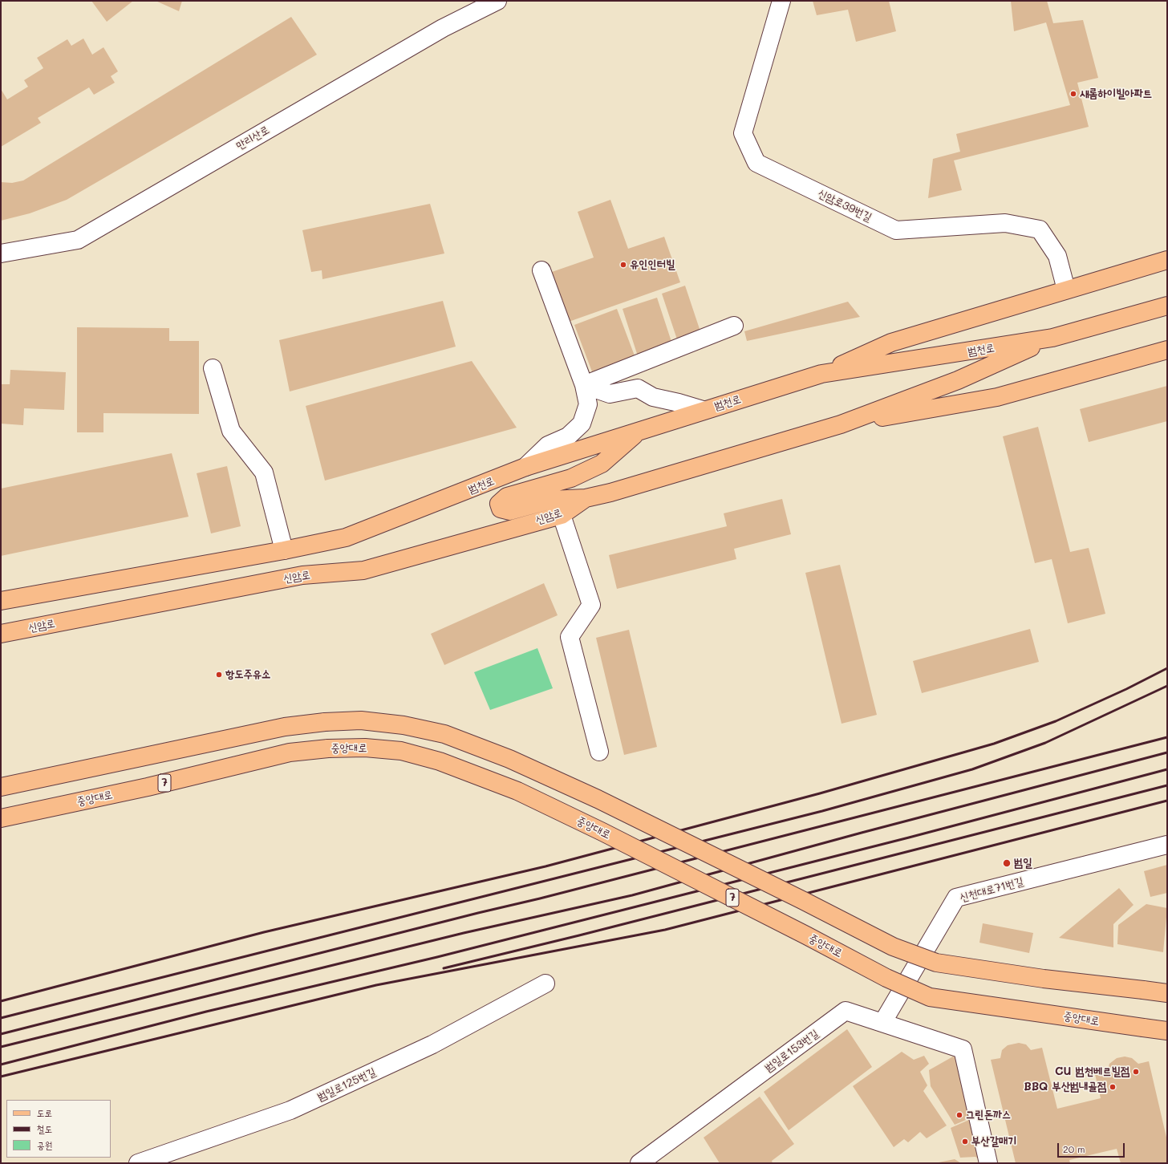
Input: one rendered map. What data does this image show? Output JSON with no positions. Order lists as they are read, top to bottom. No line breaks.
{"streets":{"main road":["범천로","신암로","중앙대로","7"],"street":["만리산로","신암로39번길","신천대로71번길","범일로153번길","범일로125번길"]},"crossings":[["범천로","신암로"],["신천대로71번길","범일로153번길"]],"places":["새롬하이빌아파트","유인인터빌","항도주유소","범일","CU 범천베르빌점","BBQ 부산범내골점","그린돈까스","부산갈매기"],"legend":["도로","철도","공원"],"scale_bar":"20 m"}
